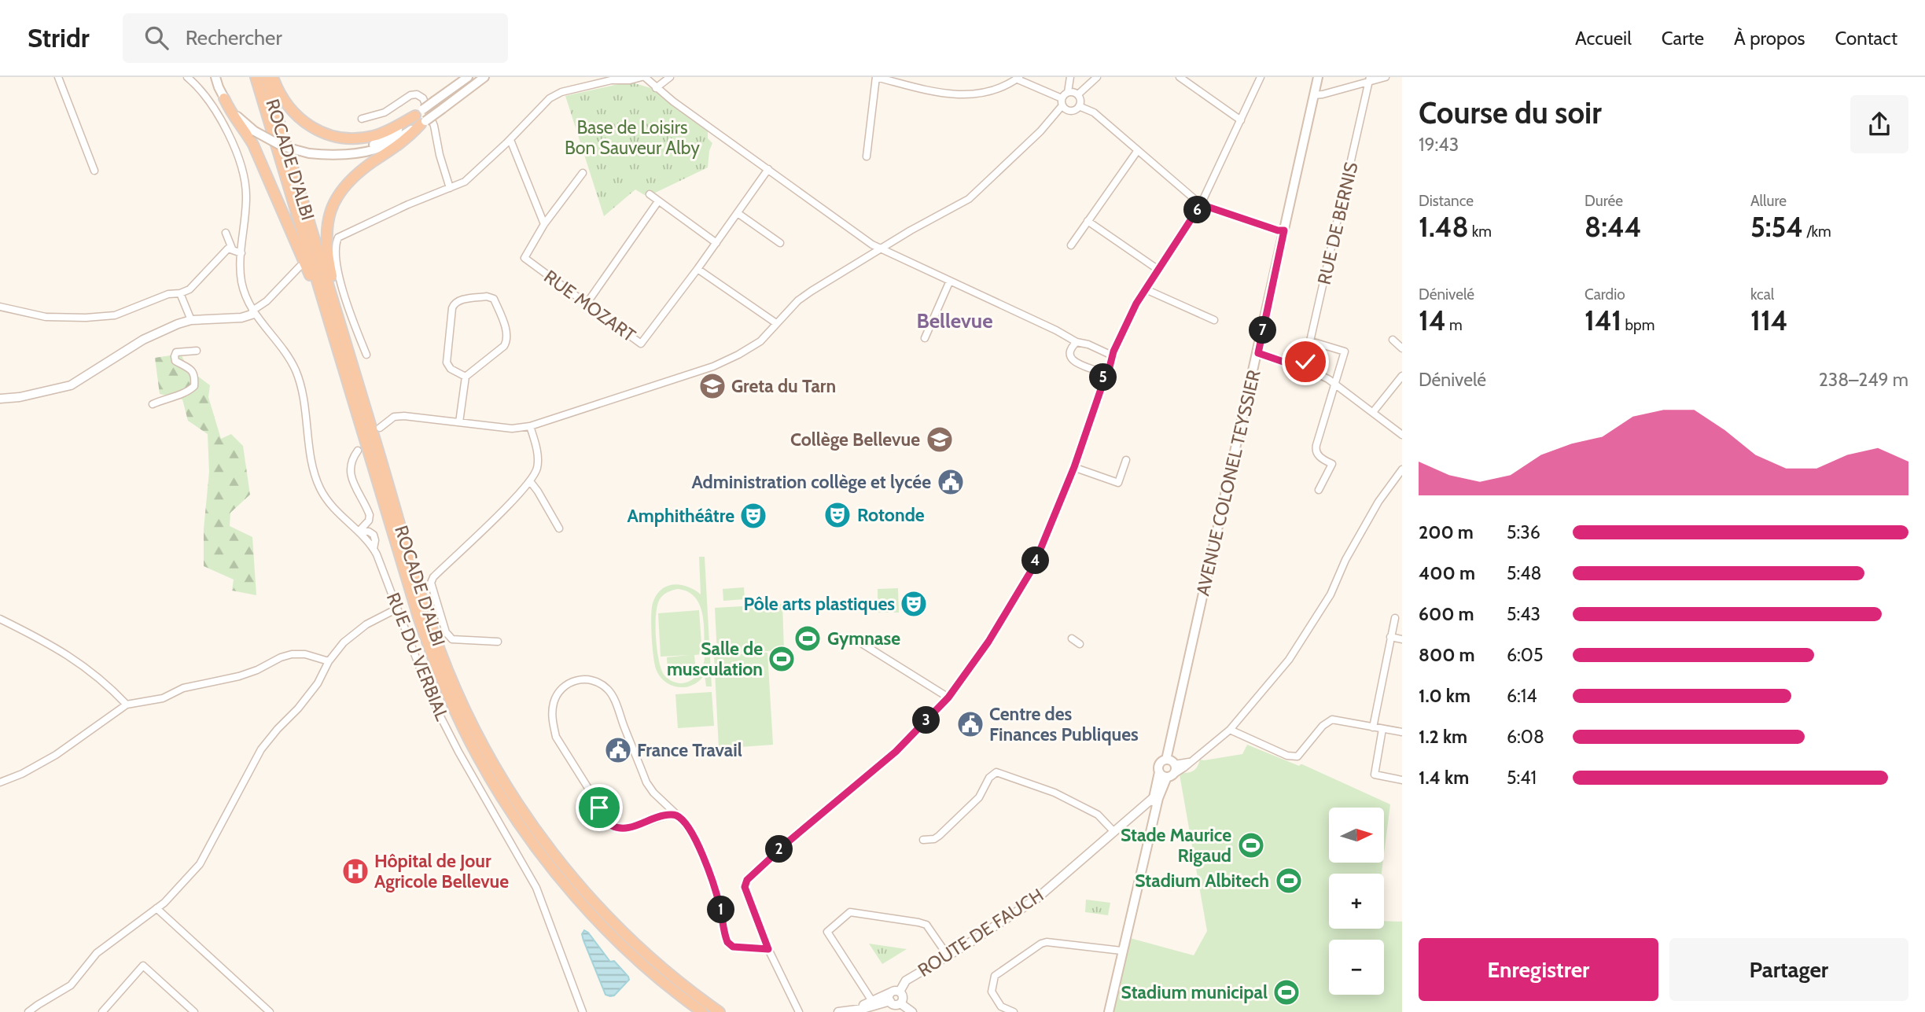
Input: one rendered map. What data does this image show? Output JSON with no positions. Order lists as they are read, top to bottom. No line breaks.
{"streets":{"highway":["ROCADE D'ALBI"],"main road":["AVENUE COLONEL TEYSSIER"],"street":["RUE DE BERNIS","RUE MOZART","RUE DU VERBIAL","ROUTE DE FAUCH"]},"districts":["Bellevue"],"parks":["Base de Loisirs Bon Sauveur Alby"],"places":{"school or university":["Greta du Tarn","Collège Bellevue"],"public building":["Administration collège et lycée","Centre des Finances Publiques","France Travail"],"theatre":["Rotonde","Amphithéâtre","Pôle arts plastiques"],"sports":["Gymnase","Salle de musculation","Stade Maurice Rigaud","Stadium Albitech","Stadium municipal"],"hospital":["Hôpital de Jour Agricole Bellevue"]},"north":"right","page":{"header":"Stridr","search":"Rechercher","nav":["Accueil","Carte","À propos","Contact"],"heading":["Course du soir","19:43"],"stats":[["Distance","1.48 km"],["Durée","8:44"],["Allure","5:54 /km"],["Dénivelé","14 m"],["Cardio","141 bpm"],["kcal","114"]],"pins":["6","7","5","4","3","2","1"],"chart":["Dénivelé","238–249 m"],"list":[{"name":"200 m","note":"5:36"},{"name":"400 m","note":"5:48"},{"name":"600 m","note":"5:43"},{"name":"800 m","note":"6:05"},{"name":"1.0 km","note":"6:14"},{"name":"1.2 km","note":"6:08"},{"name":"1.4 km","note":"5:41"}],"map_buttons":["+","−"],"buttons":["Enregistrer","Partager"]}}
